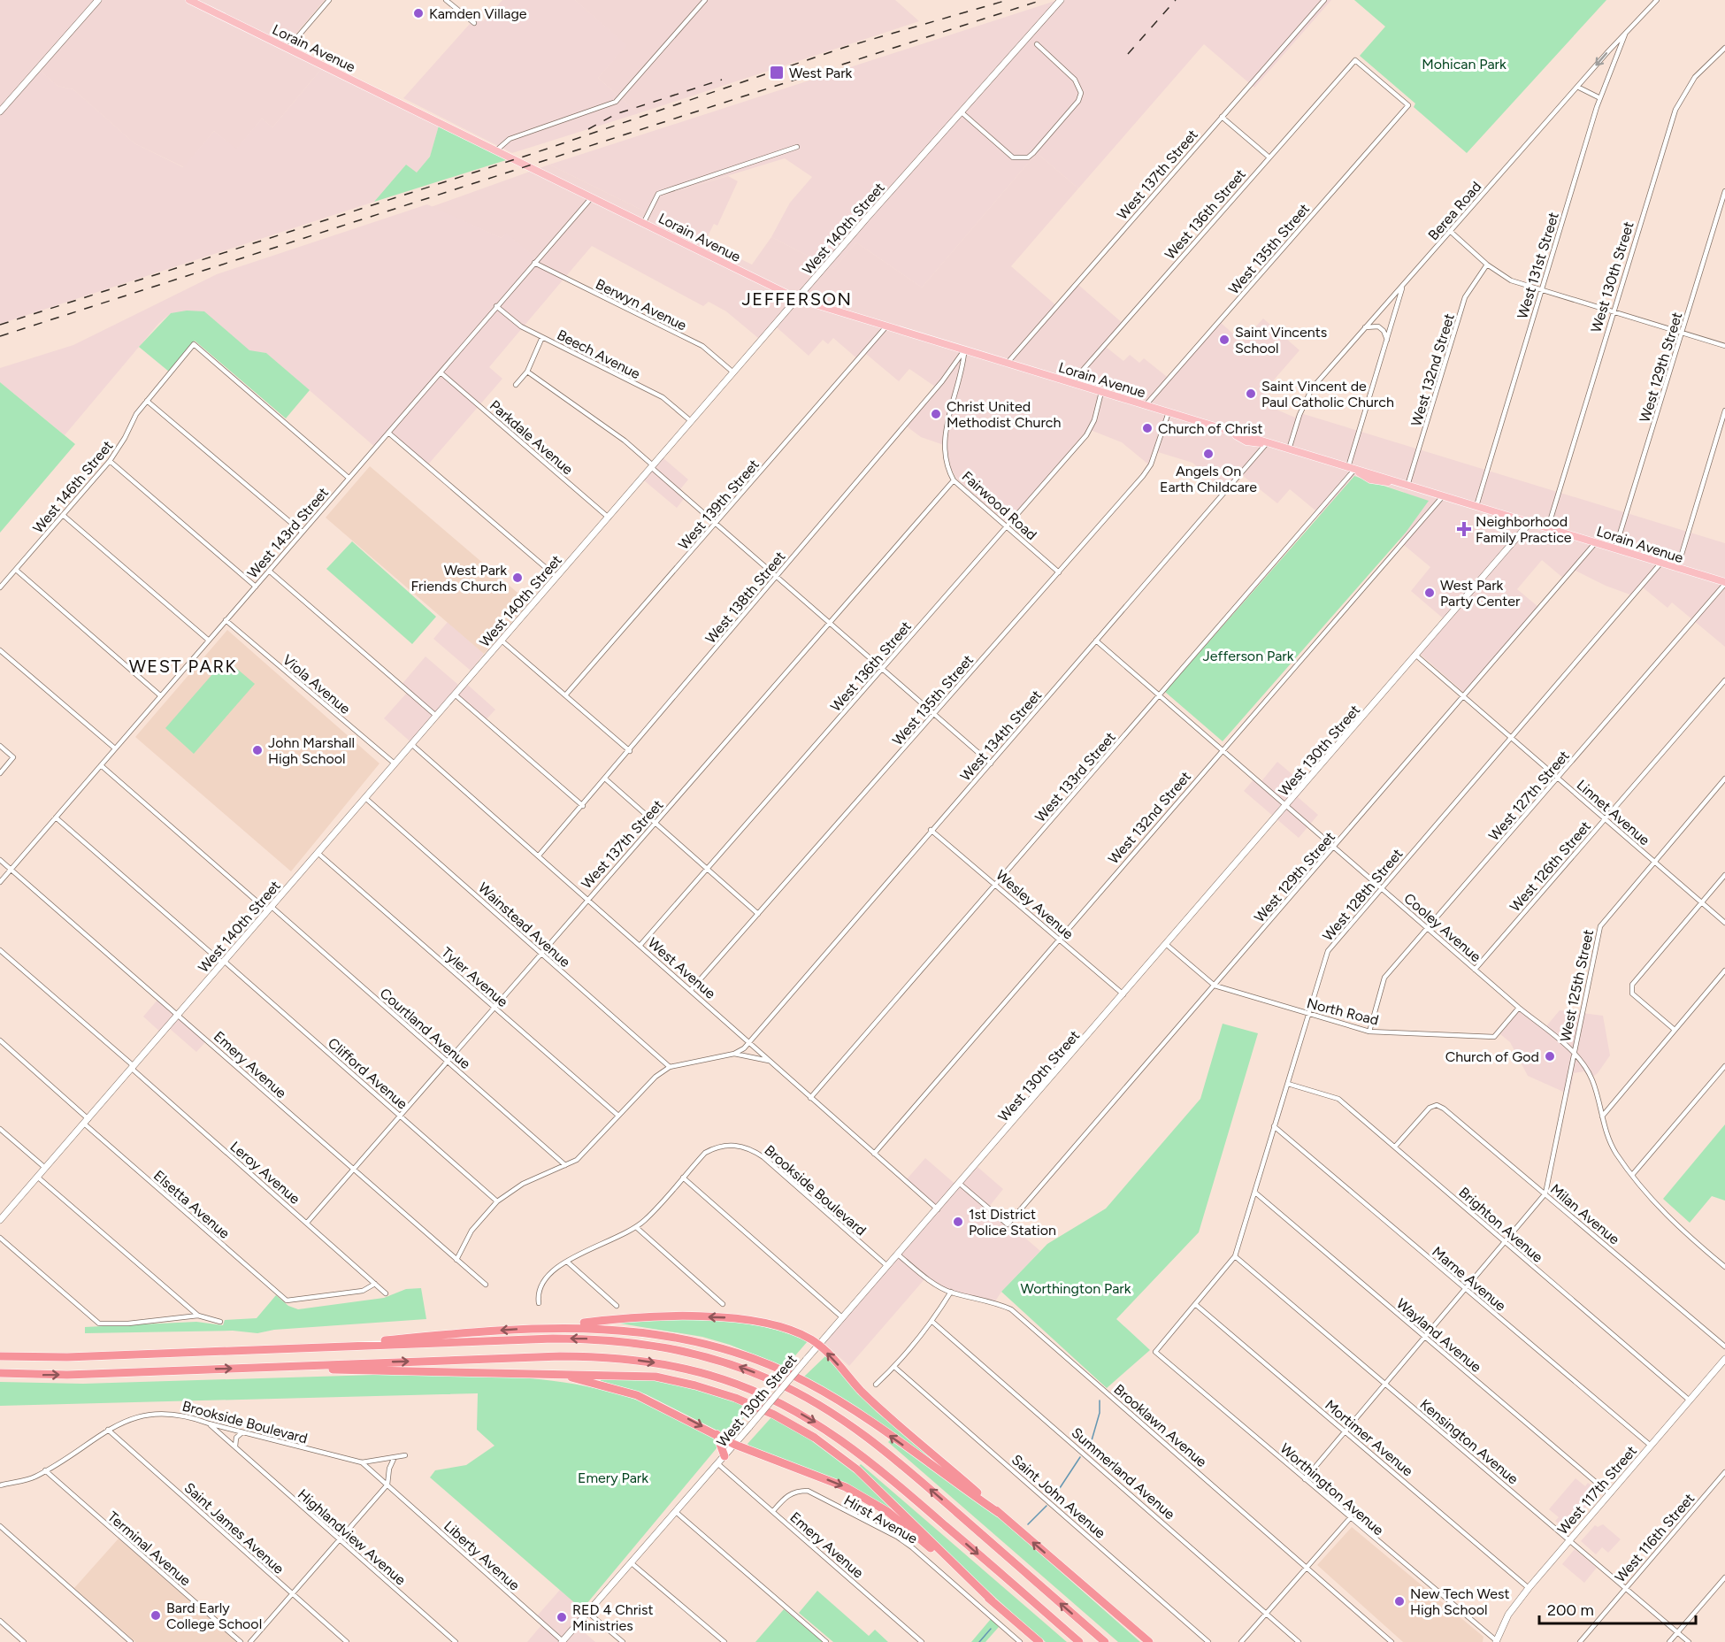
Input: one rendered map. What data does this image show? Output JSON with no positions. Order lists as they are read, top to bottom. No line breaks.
{"streets":{"main road":["Lorain Avenue","West 140th Street","West 130th Street","West 117th Street"],"street":["West 137th Street","Berea Road","West 136th Street","West 135th Street","West 131st Street","Berwyn Avenue","Beech Avenue","West 129th Street","West 132nd Street","Parkdale Avenue","West 146th Street","West 139th Street","Fairwood Road","West 143rd Street","West 138th Street","Viola Avenue","West 134th Street","West 133rd Street","West 127th Street","Linnet Avenue","West 126th Street","West 128th Street","Wesley Avenue","Wainstead Avenue","Cooley Avenue","West Avenue","Tyler Avenue","West 125th Street","North Road","Courtland Avenue","Emery Avenue","Clifford Avenue","Leroy Avenue","Brookside Boulevard","Elsetta Avenue","Milan Avenue","Brighton Avenue","Marne Avenue","Wayland Avenue","Brooklawn Avenue","Mortimer Avenue","Kensington Avenue","Summerland Avenue","Worthington Avenue","Saint John Avenue","Hirst Avenue","Saint James Avenue","Highlandview Avenue","West 116th Street","Terminal Avenue","Liberty Avenue"]},"crossings":[["Lorain Avenue","West 137th Street"],["Lorain Avenue","Berea Road"],["Lorain Avenue","West 136th Street"],["Lorain Avenue","West 140th Street"],["Lorain Avenue","West 135th Street"],["Lorain Avenue","West 131st Street"],["Lorain Avenue","West 130th Street"],["Lorain Avenue","West 129th Street"],["Lorain Avenue","West 132nd Street"],["Lorain Avenue","West 139th Street"],["Lorain Avenue","Fairwood Road"],["Lorain Avenue","West 143rd Street"],["Lorain Avenue","West 138th Street"],["Lorain Avenue","West 134th Street"],["Lorain Avenue","West 133rd Street"],["Lorain Avenue","West 127th Street"],["Lorain Avenue","West 128th Street"],["West 137th Street","Fairwood Road"],["West 137th Street","Wainstead Avenue"],["West 137th Street","West Avenue"],["West 137th Street","Tyler Avenue"],["West 137th Street","Courtland Avenue"],["West 137th Street","Emery Avenue"],["West 137th Street","Clifford Avenue"],["West 137th Street","Leroy Avenue"],["Berea Road","West 131st Street"],["Berea Road","West 133rd Street"],["West 136th Street","West 135th Street"],["West 136th Street","Fairwood Road"],["West 136th Street","West Avenue"],["West 140th Street","Berwyn Avenue"],["West 140th Street","Beech Avenue"],["West 140th Street","Parkdale Avenue"],["West 140th Street","Viola Avenue"],["West 140th Street","Wainstead Avenue"],["West 140th Street","West Avenue"],["West 140th Street","Tyler Avenue"],["West 140th Street","Courtland Avenue"],["West 140th Street","Emery Avenue"],["West 140th Street","Clifford Avenue"],["West 140th Street","Leroy Avenue"],["West 140th Street","Elsetta Avenue"],["West 135th Street","Fairwood Road"],["West 135th Street","West Avenue"],["West 130th Street","West 129th Street"],["West 130th Street","Linnet Avenue"],["West 130th Street","Wesley Avenue"],["West 130th Street","Cooley Avenue"],["West 130th Street","West Avenue"],["West 130th Street","North Road"],["West 130th Street","Emery Avenue"],["West 130th Street","Brookside Boulevard"],["West 130th Street","Brooklawn Avenue"],["West 130th Street","Liberty Avenue"],["Berwyn Avenue","West 143rd Street"],["Beech Avenue","West 143rd Street"],["West 129th Street","Linnet Avenue"],["West 129th Street","Cooley Avenue"],["West 129th Street","North Road"],["West 132nd Street","Wesley Avenue"],["West 132nd Street","Cooley Avenue"],["West 132nd Street","West Avenue"],["Parkdale Avenue","West 143rd Street"],["West 146th Street","West 143rd Street"],["Fairwood Road","West 138th Street"],["West 143rd Street","Viola Avenue"],["West 143rd Street","Courtland Avenue"],["West 143rd Street","Emery Avenue"],["West 143rd Street","Clifford Avenue"],["West 138th Street","West Avenue"],["West 134th Street","Wesley Avenue"],["West 134th Street","Cooley Avenue"],["West 134th Street","West Avenue"],["West 133rd Street","Wesley Avenue"],["West 133rd Street","Cooley Avenue"],["West 133rd Street","West Avenue"],["West 127th Street","Linnet Avenue"],["West 127th Street","Cooley Avenue"],["West 127th Street","North Road"],["Linnet Avenue","West 126th Street"],["Linnet Avenue","West 128th Street"],["Linnet Avenue","West 125th Street"],["West 126th Street","Cooley Avenue"],["West 128th Street","Cooley Avenue"],["West 128th Street","North Road"],["West 128th Street","Brighton Avenue"],["West 128th Street","Marne Avenue"],["West 128th Street","Wayland Avenue"],["West 128th Street","Mortimer Avenue"],["West 128th Street","Kensington Avenue"],["West 128th Street","Worthington Avenue"],["Cooley Avenue","West 125th Street"],["Cooley Avenue","North Road"],["West 125th Street","Milan Avenue"],["Emery Avenue","Hirst Avenue"],["Leroy Avenue","Elsetta Avenue"],["Brookside Boulevard","Saint James Avenue"],["Brookside Boulevard","Highlandview Avenue"],["Brookside Boulevard","Terminal Avenue"],["Brookside Boulevard","Liberty Avenue"],["Milan Avenue","Brighton Avenue"],["Brighton Avenue","West 117th Street"],["Marne Avenue","West 117th Street"],["Wayland Avenue","West 117th Street"],["Mortimer Avenue","West 117th Street"],["Kensington Avenue","West 117th Street"],["Kensington Avenue","West 116th Street"],["Worthington Avenue","West 117th Street"]],"districts":["JEFFERSON","WEST PARK"],"parks":["Mohican Park","Jefferson Park","Worthington Park","Emery Park"],"places":{"other":["Kamden Village","Saint Vincents School","Saint Vincent de Paul Catholic Church","Christ United Methodist Church","Church of Christ","Angels On Earth Childcare","West Park Friends Church","West Park Party Center","John Marshall High School","Church of God","1st District Police Station","New Tech West High School","Bard Early College School","RED 4 Christ Ministries"],"transit":["West Park"],"health":["Neighborhood Family Practice"]},"scale_bar":"200 m"}
